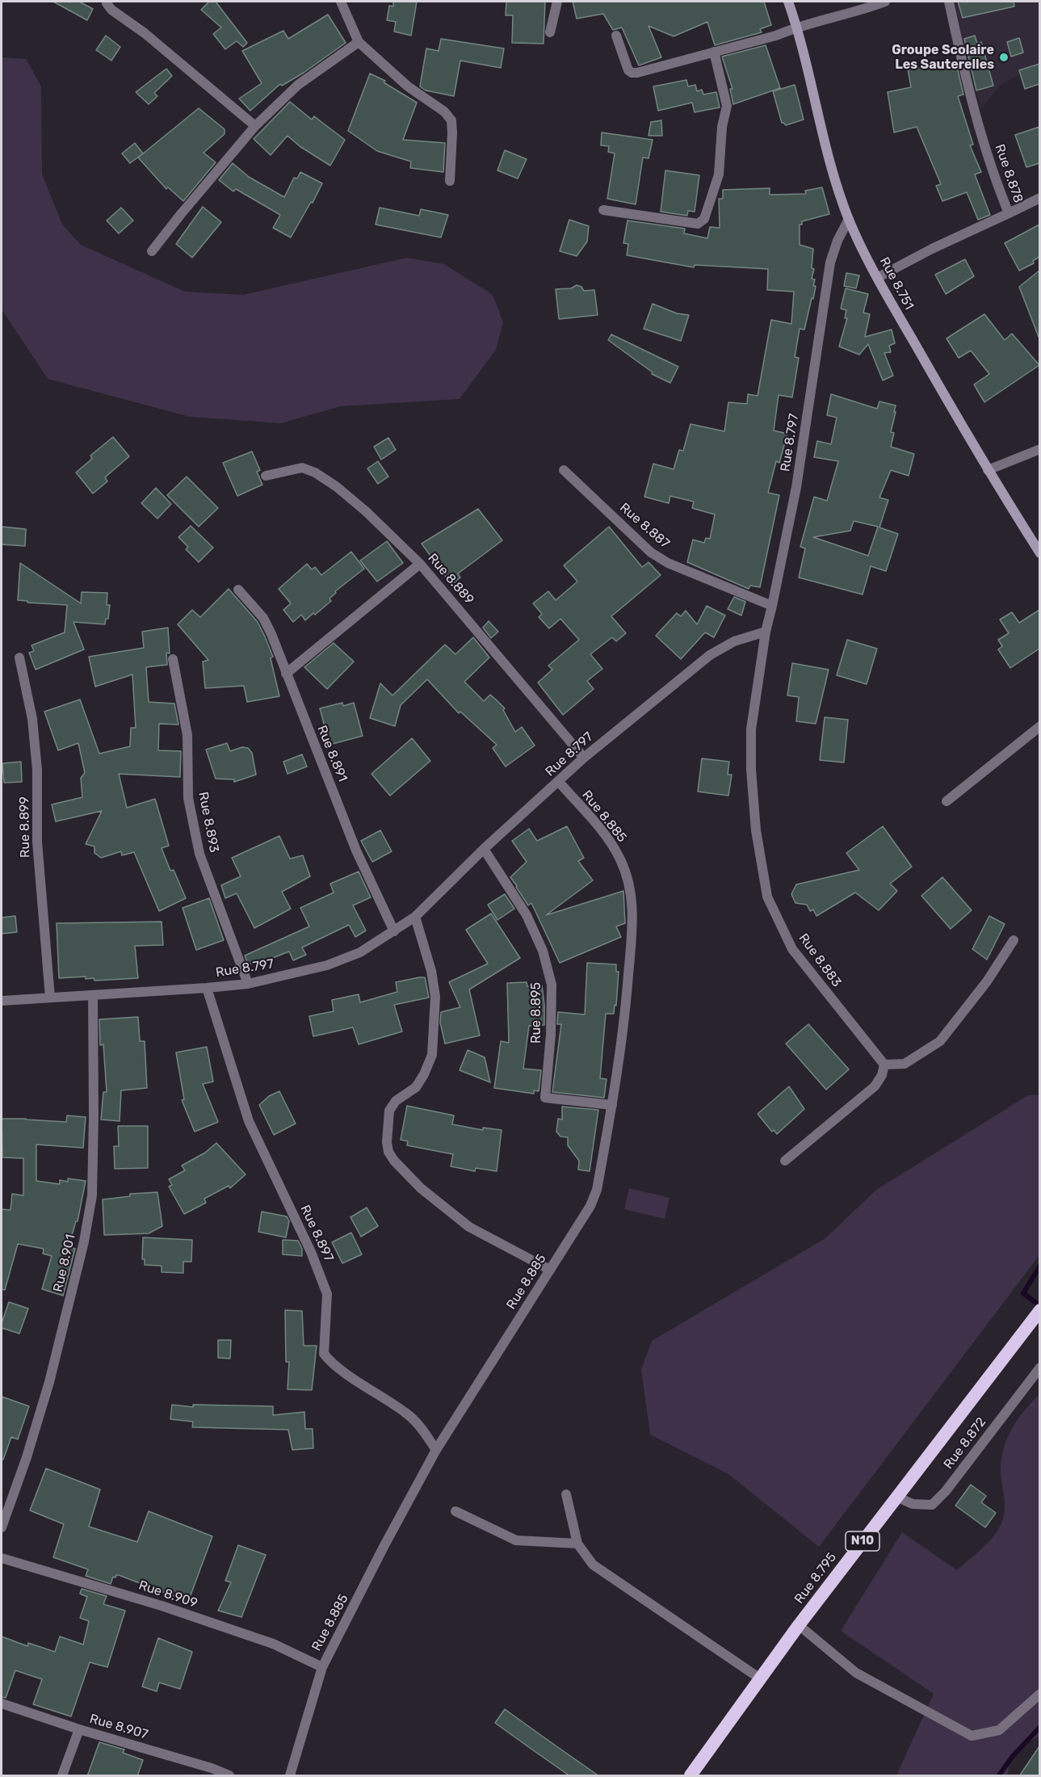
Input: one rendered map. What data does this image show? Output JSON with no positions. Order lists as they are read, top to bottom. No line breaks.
{"streets":{"highway":["N10","Rue 8.795"],"main road":["Rue 8.751"],"street":["Rue 8.878","Rue 8.797","Rue 8.887","Rue 8.889","Rue 8.891","Rue 8.885","Rue 8.893","Rue 8.899","Rue 8.883","Rue 8.895","Rue 8.897","Rue 8.901","Rue 8.872","Rue 8.909","Rue 8.907"]},"crossings":[["Rue 8.878","Rue 8.751"],["Rue 8.751","Rue 8.797"],["Rue 8.797","Rue 8.887"],["Rue 8.797","Rue 8.889"],["Rue 8.797","Rue 8.891"],["Rue 8.797","Rue 8.885"],["Rue 8.797","Rue 8.893"],["Rue 8.797","Rue 8.899"],["Rue 8.797","Rue 8.883"],["Rue 8.797","Rue 8.895"],["Rue 8.797","Rue 8.897"],["Rue 8.797","Rue 8.901"],["Rue 8.885","Rue 8.895"],["Rue 8.885","Rue 8.897"],["Rue 8.885","Rue 8.909"],["Rue 8.872","Rue 8.795"]],"places":["Groupe Scolaire Les Sauterelles"]}
